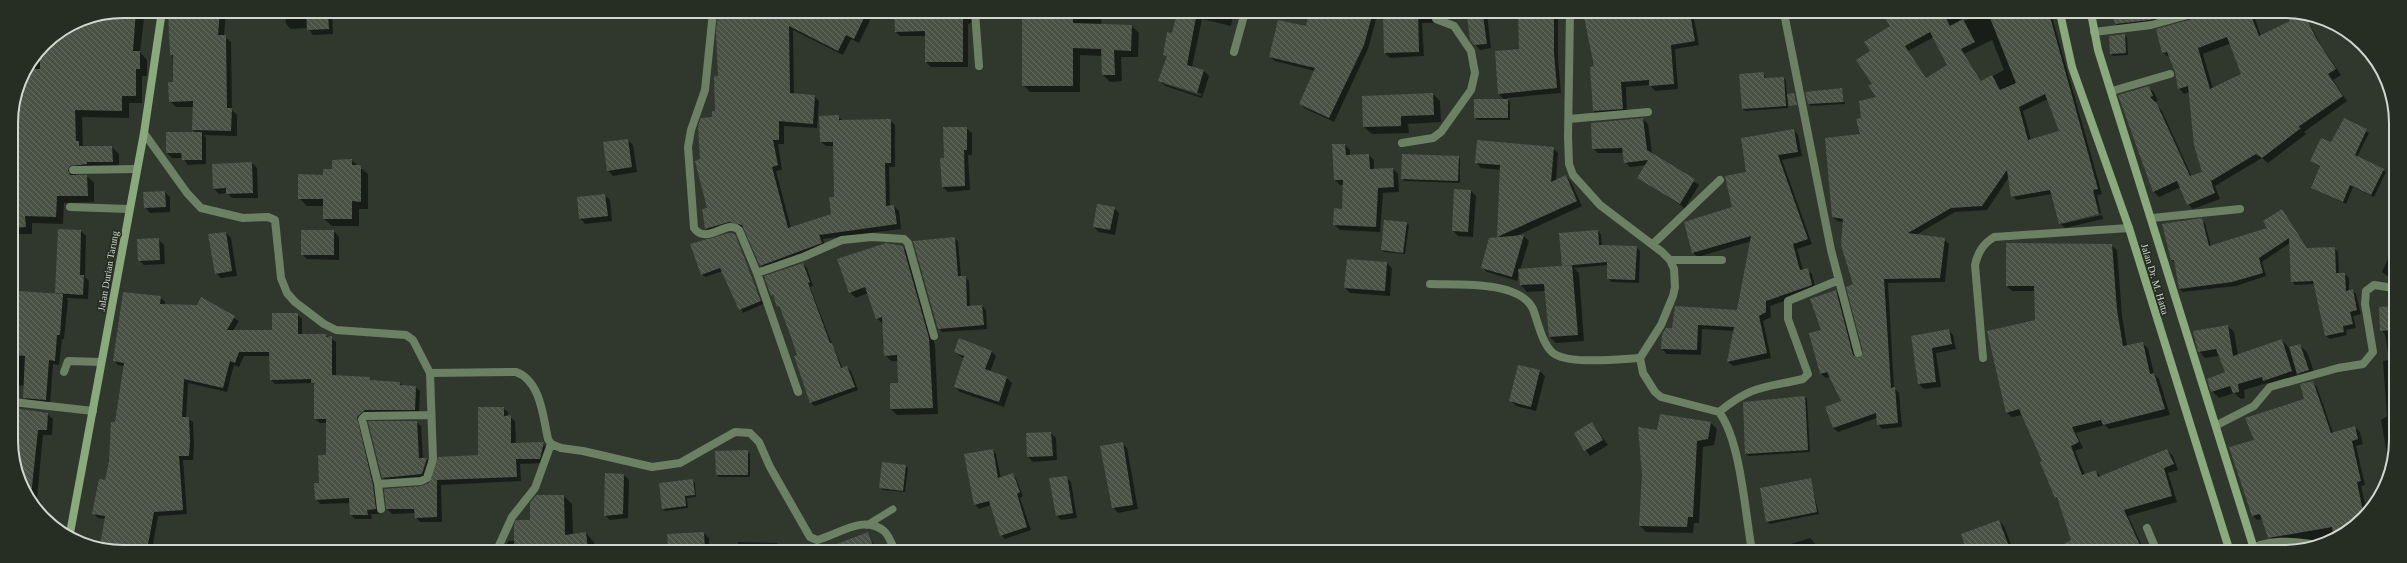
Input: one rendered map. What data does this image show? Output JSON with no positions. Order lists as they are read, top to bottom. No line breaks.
{"streets":{"main road":["Jalan Durian Tarung","Jalan Dr. M. Hatta"]}}
